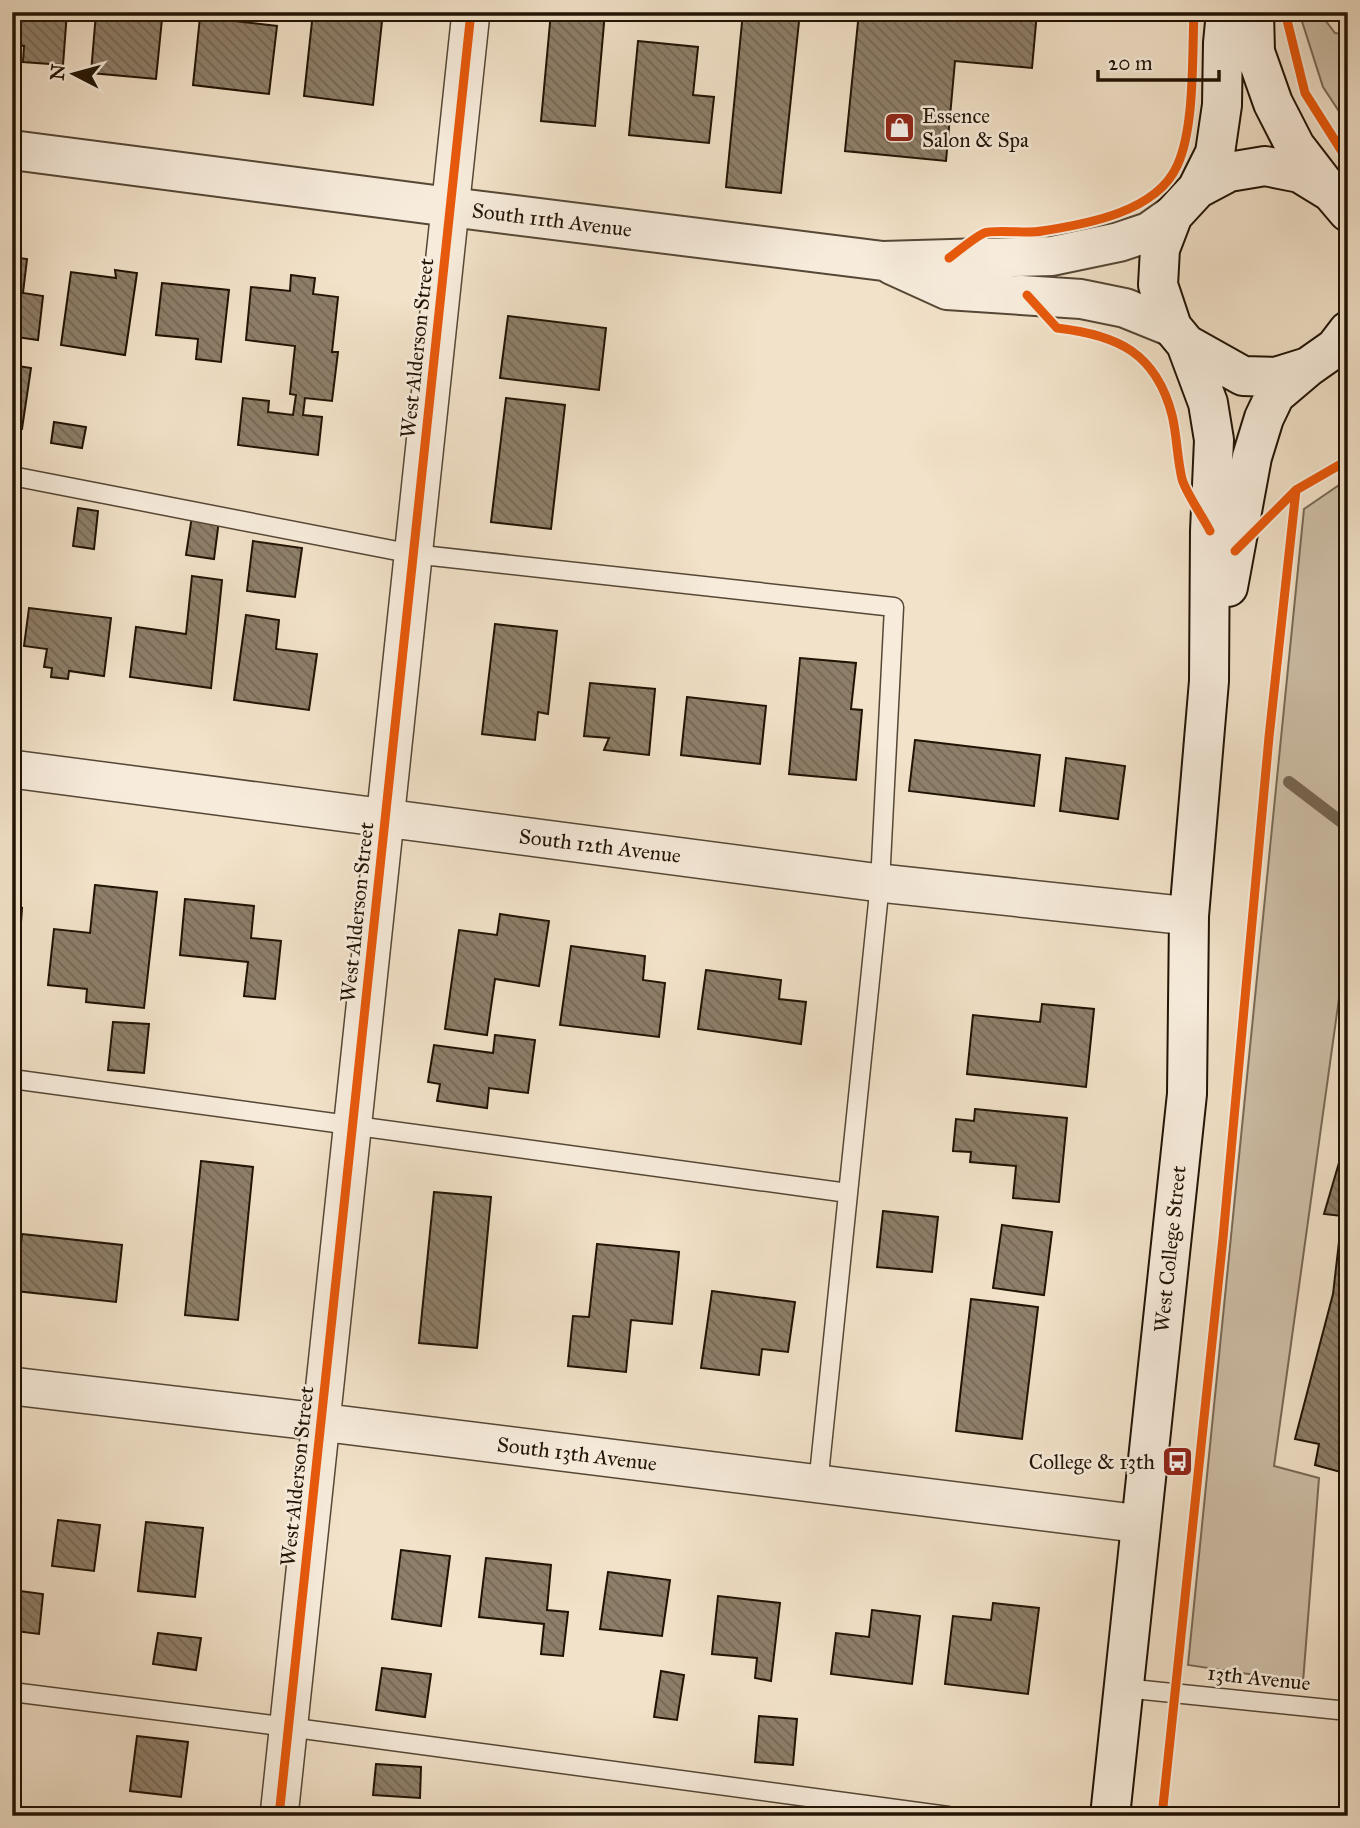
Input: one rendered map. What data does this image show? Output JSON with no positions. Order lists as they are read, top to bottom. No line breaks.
{"streets":{"main road":["South 11th Avenue","West College Street"],"street":["West Alderson Street","South 12th Avenue","South 13th Avenue"],"lane":["13th Avenue"]},"crossings":[["South 11th Avenue","West Alderson Street"],["South 11th Avenue","West College Street"],["West Alderson Street","South 12th Avenue"],["West Alderson Street","South 13th Avenue"],["South 12th Avenue","West College Street"],["West College Street","South 13th Avenue"],["West College Street","13th Avenue"]],"places":{"shop":["Essence Salon & Spa"],"bus stop":["College & 13th"]},"scale_bar":"20 m","north":"left"}
